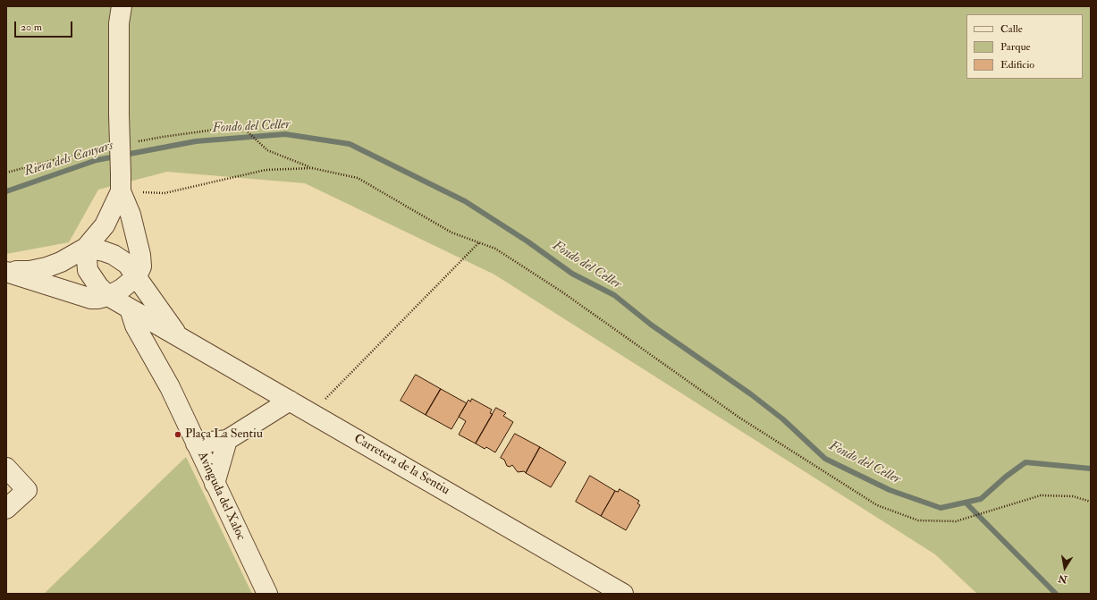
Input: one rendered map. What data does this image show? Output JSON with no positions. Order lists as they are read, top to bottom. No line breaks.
{"streets":{"street":["Carretera de la Sentiu","Avinguda del Xaloc"]},"water":["Fondo del Celler","Riera dels Canyars"],"places":["Plaça La Sentiu"],"legend":["Calle","Parque","Edificio"],"scale_bar":"20 m","north":"bottom"}
